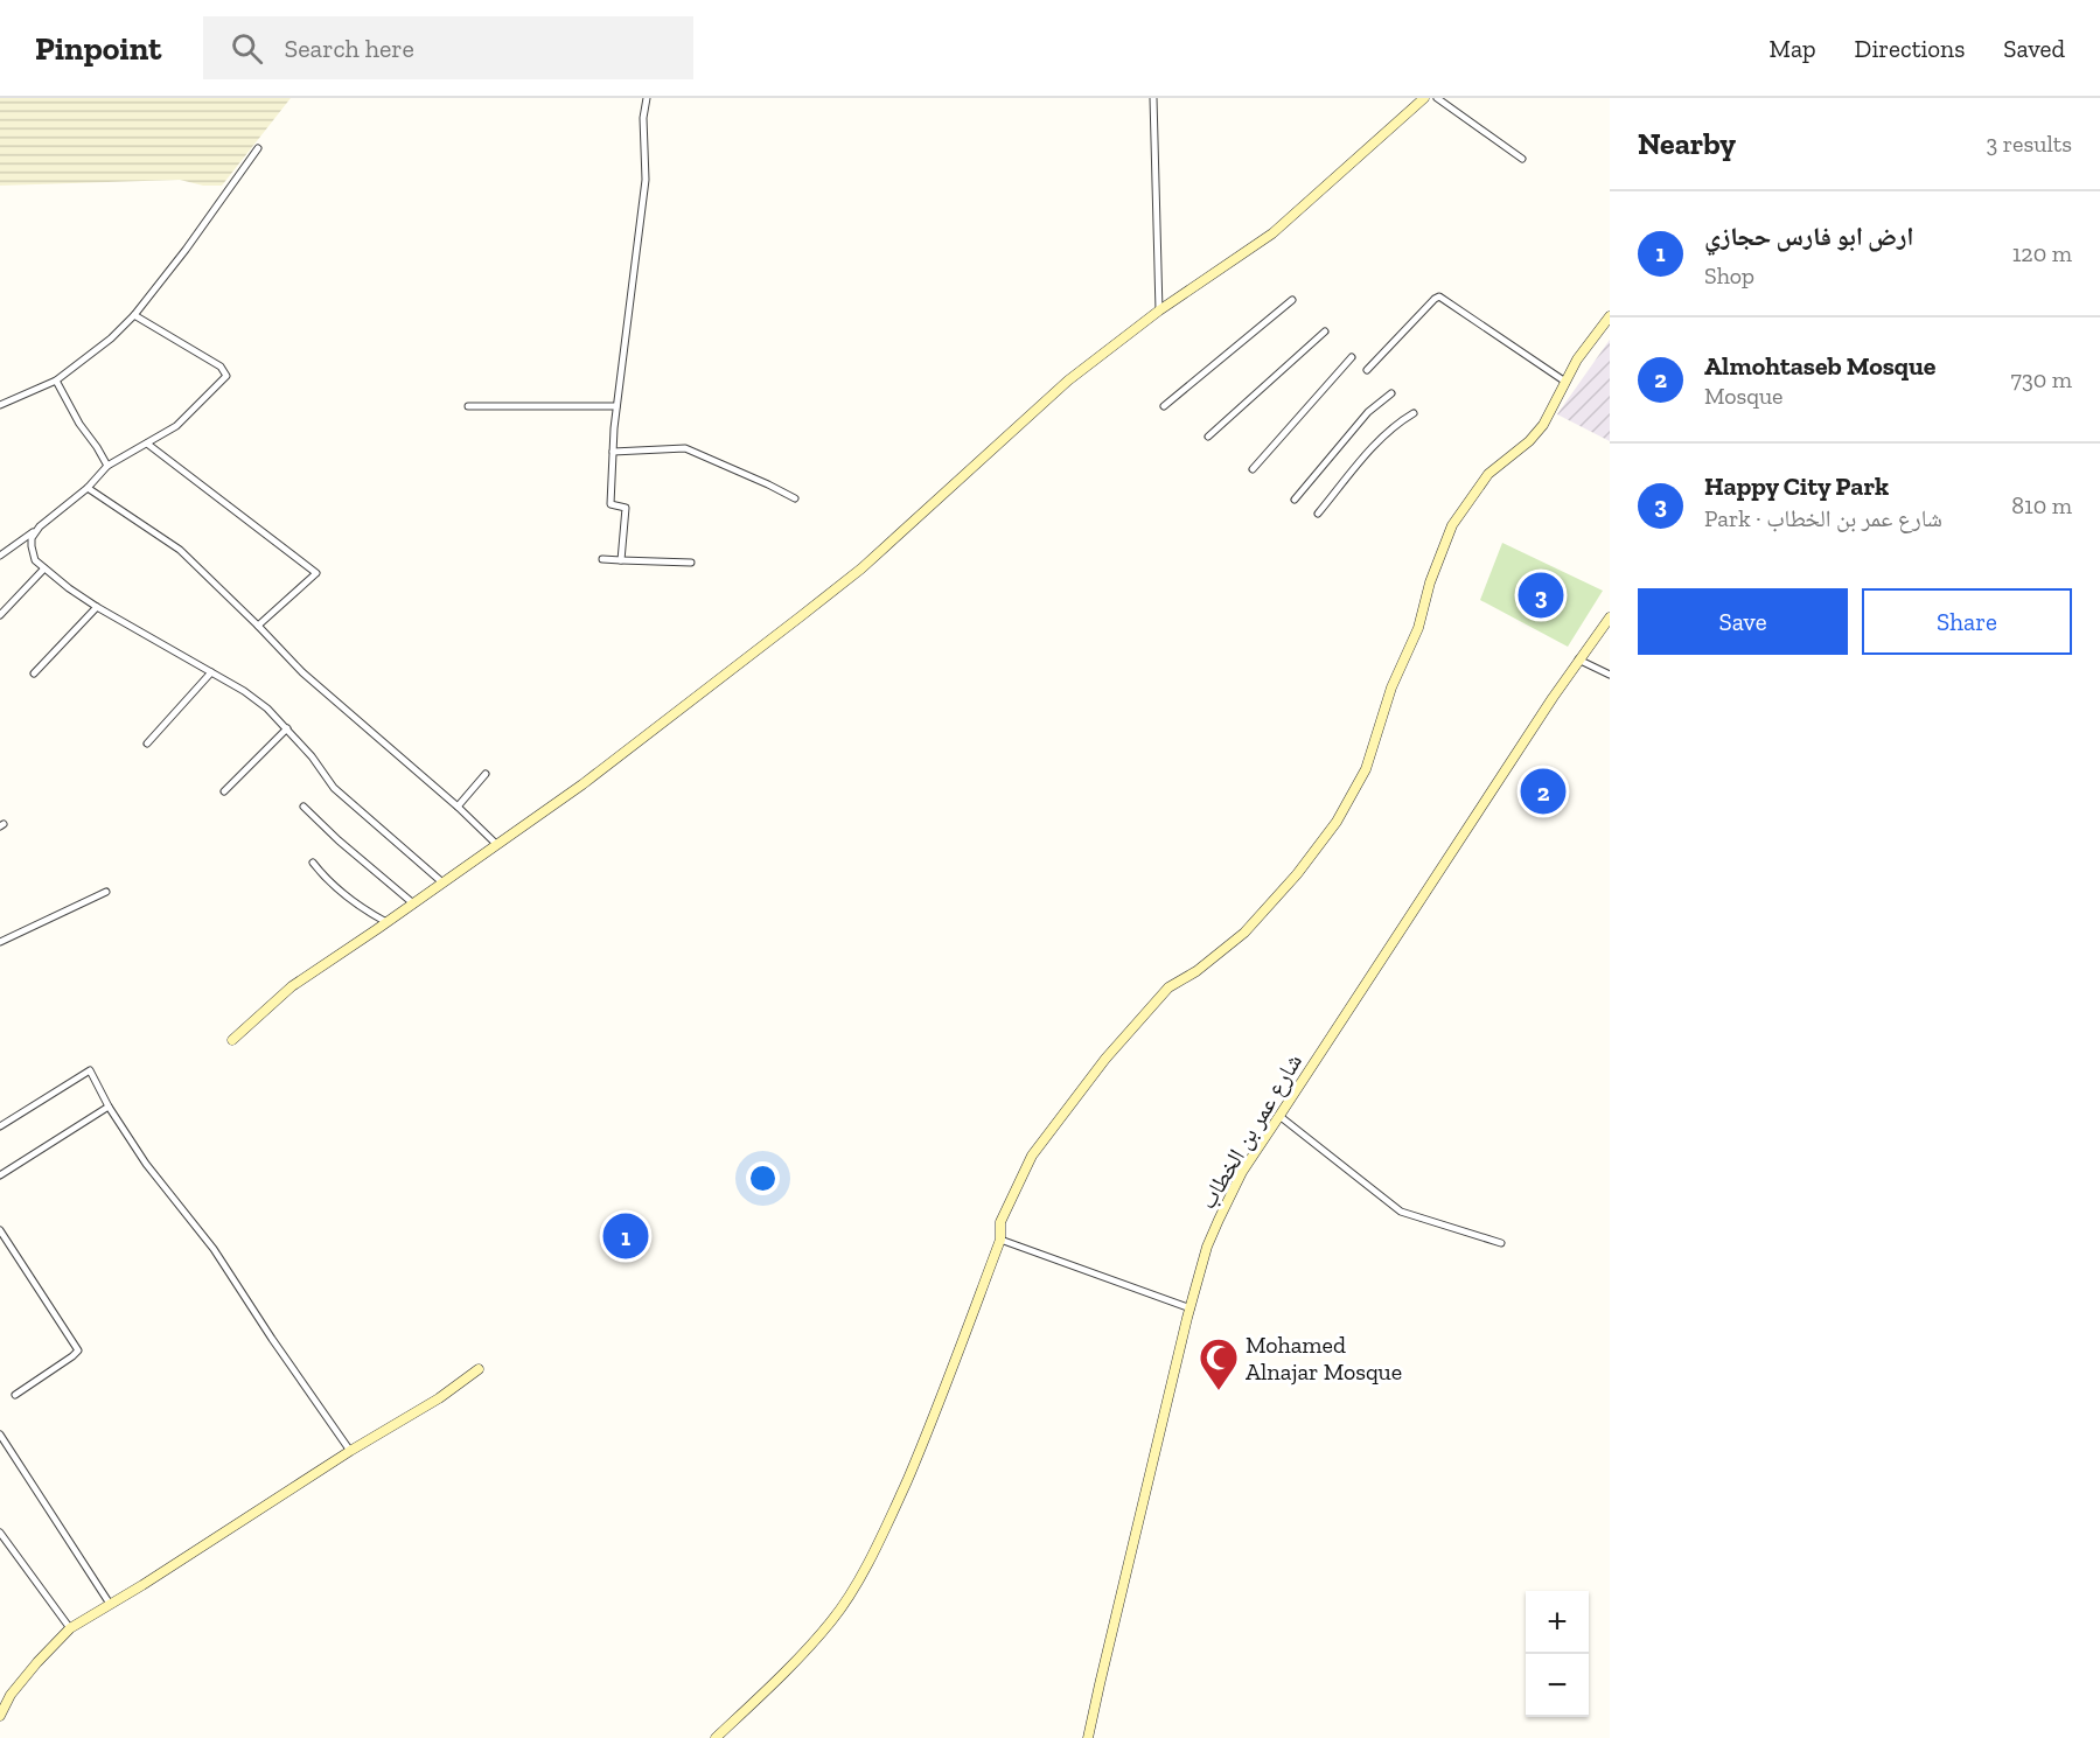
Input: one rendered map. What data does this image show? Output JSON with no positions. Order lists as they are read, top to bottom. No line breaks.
{"streets":{"street":["شارع عمر بن الخطاب"]},"places":{"mosque":["Mohamed Alnajar Mosque"]},"page":{"header":"Pinpoint","search":"Search here","nav":["Map","Directions","Saved"],"heading":["Nearby","3 results"],"list":[{"mark":"1","name":"ارض ابو فارس حجازي","note":"Shop","value":"120 m"},{"mark":"2","name":"Almohtaseb Mosque","note":"Mosque","value":"730 m"},{"mark":"3","name":"Happy City Park","note":"Park · شارع عمر بن الخطاب","value":"810 m"}],"buttons":["Save","Share"],"pins":["3","2","1"],"map_buttons":["+","−"]}}
